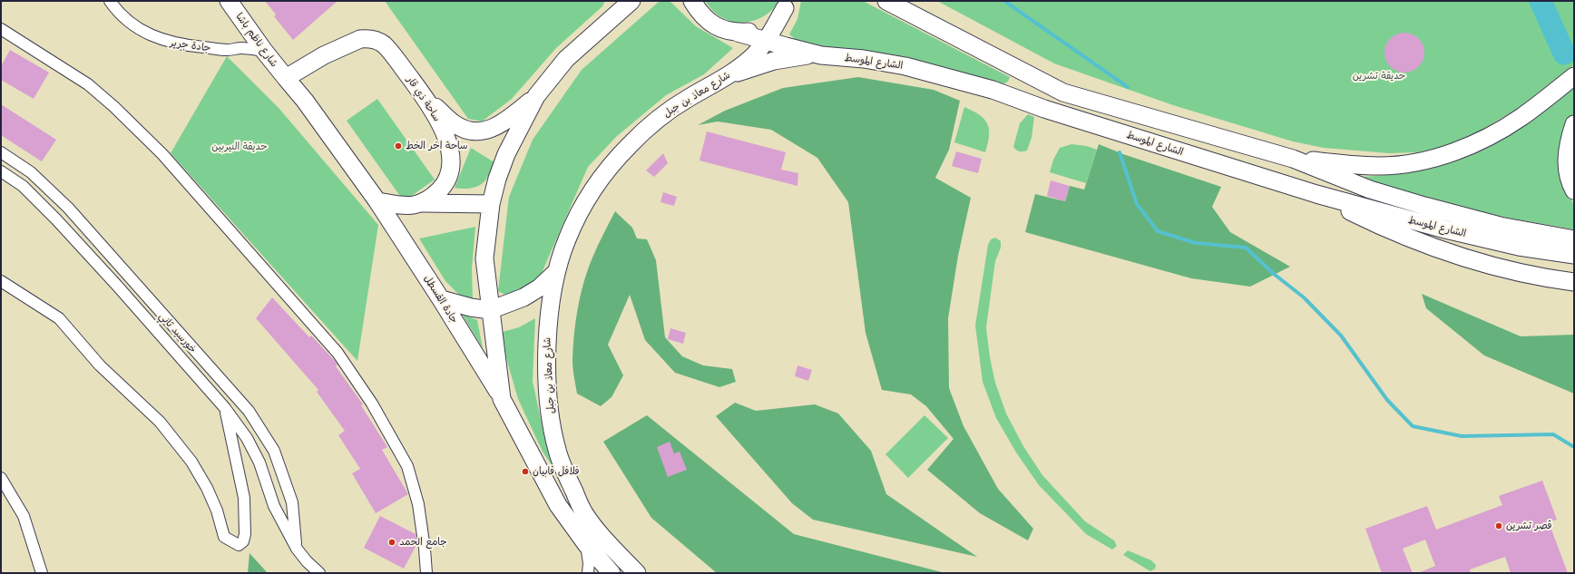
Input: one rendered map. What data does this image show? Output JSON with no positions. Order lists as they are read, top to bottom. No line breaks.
{"streets":{"main road":["شارع ناظم باشا","الشارع الموسط","شارع معاذ بن جبل","ساحة ذي قار","جادة القسطل"],"street":["جادة جرير","خورسيد ثاني"]},"crossings":[["شارع ناظم باشا","جادة جرير"],["شارع ناظم باشا","ساحة ذي قار"],["الشارع الموسط","شارع معاذ بن جبل"]],"parks":["حديقة تشرين","حديقة النيربين"],"places":["ساحة اخر الخط","فلافل فابيان","قصر تشرين","جامع الحمد"]}
